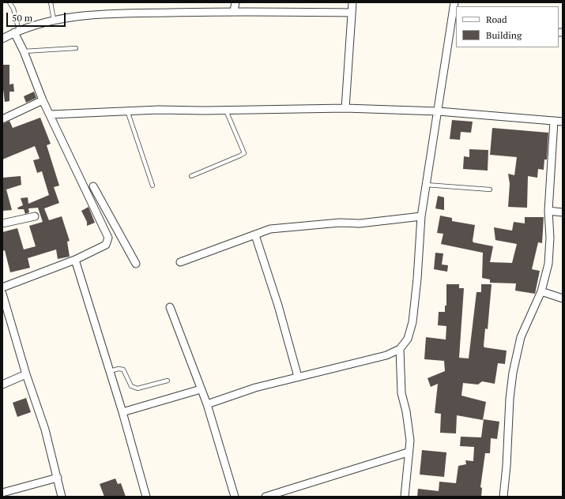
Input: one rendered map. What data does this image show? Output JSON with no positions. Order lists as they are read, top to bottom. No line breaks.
{"legend":["Road","Building"],"scale_bar":"50 m"}
